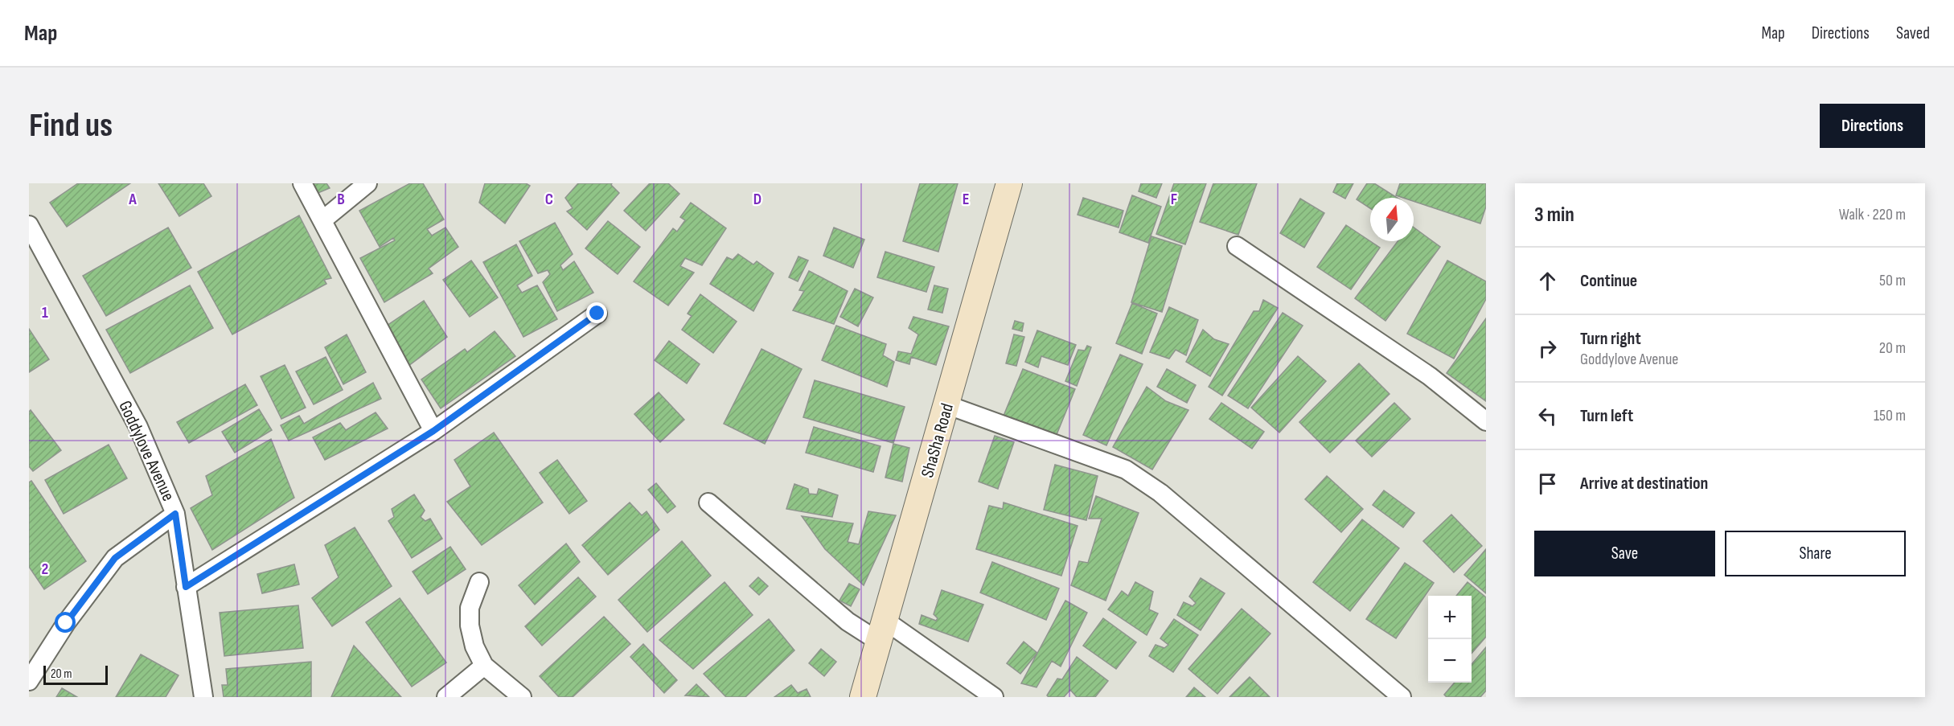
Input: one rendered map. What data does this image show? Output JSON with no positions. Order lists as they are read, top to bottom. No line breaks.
{"streets":{"street":["ShaSha Road","Goddylove Avenue"]},"scale_bar":"20 m","north":"top","page":{"header":"Map","nav":["Map","Directions","Saved"],"buttons":["Directions",["Save","Share"]],"title":"Find us","heading":["3 min","Walk · 220 m"],"list":[["Continue","50 m"],["Turn right","Goddylove Avenue","20 m"],["Turn left","150 m"],"Arrive at destination"],"map_buttons":["+","−"],"scale":"20 m"},"grid":{"columns":["A","B","C","D","E","F"],"rows":["1","2"]}}
